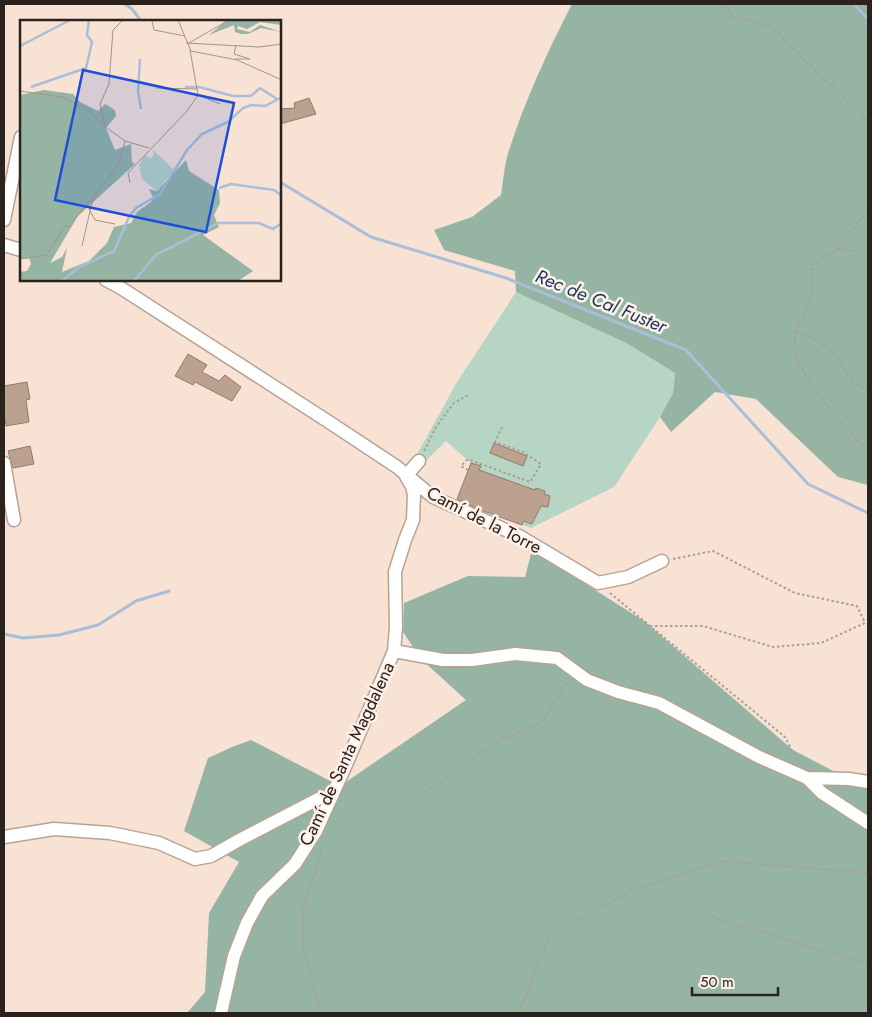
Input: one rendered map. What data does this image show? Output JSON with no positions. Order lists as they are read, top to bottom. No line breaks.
{"streets":{"street":["Camí de la Torre","Camí de Santa Magdalena"]},"crossings":[["Camí de la Torre","Camí de Santa Magdalena"]],"water":["Rec de Cal Fuster"],"scale_bar":"50 m"}
